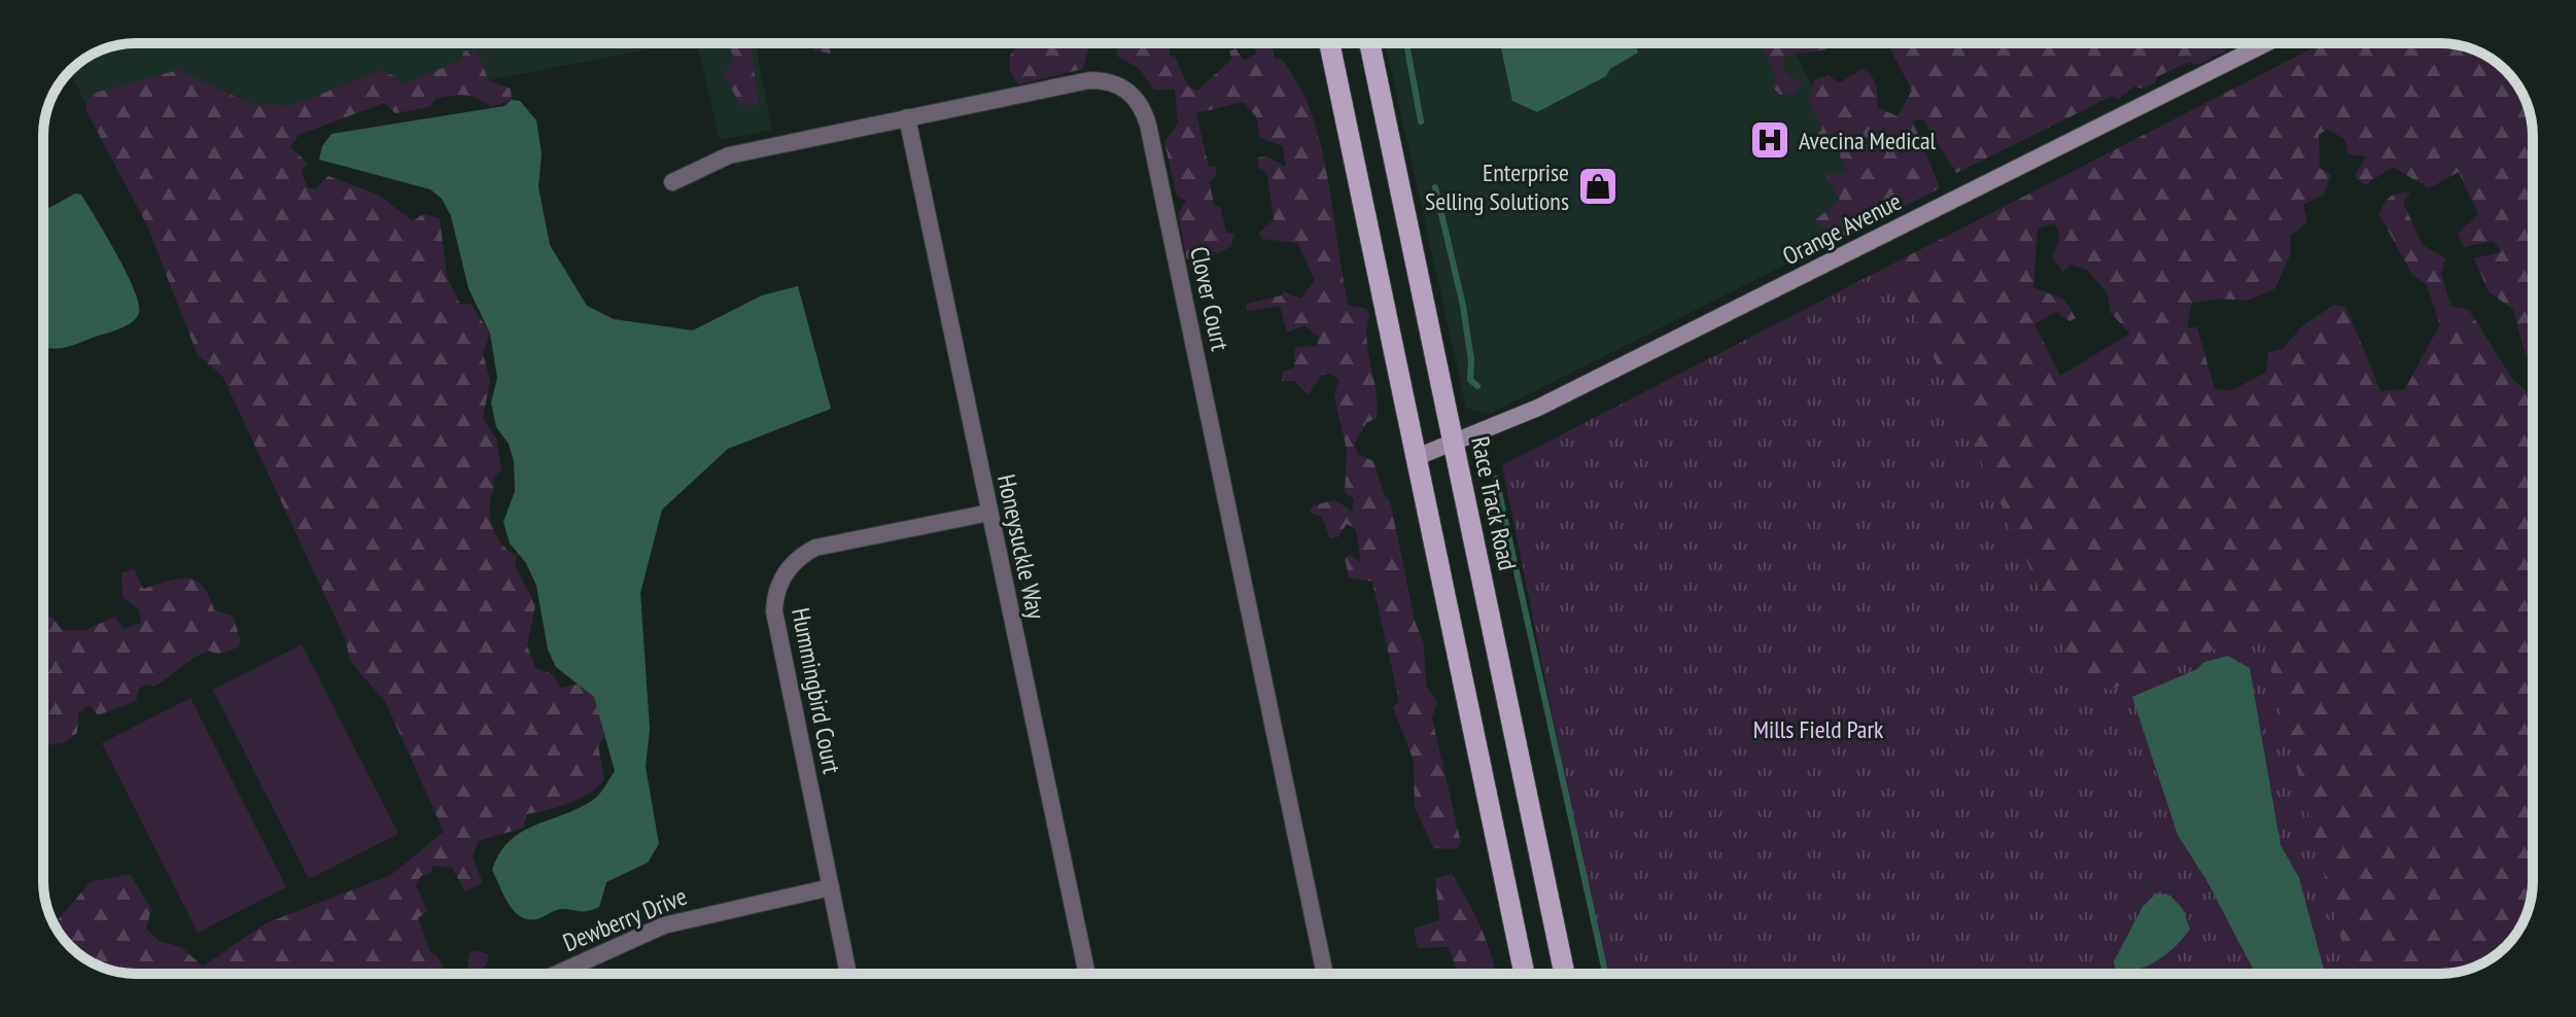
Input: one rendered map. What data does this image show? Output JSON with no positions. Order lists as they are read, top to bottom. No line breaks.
{"streets":{"main road":["Race Track Road"],"street":["Orange Avenue","Clover Court","Honeysuckle Way","Hummingbird Court","Dewberry Drive"]},"crossings":[["Orange Avenue","Race Track Road"],["Clover Court","Honeysuckle Way"],["Honeysuckle Way","Hummingbird Court"],["Hummingbird Court","Dewberry Drive"]],"parks":["Mills Field Park"],"places":{"hospital":["Avecina Medical"],"shop":["Enterprise Selling Solutions"]}}
